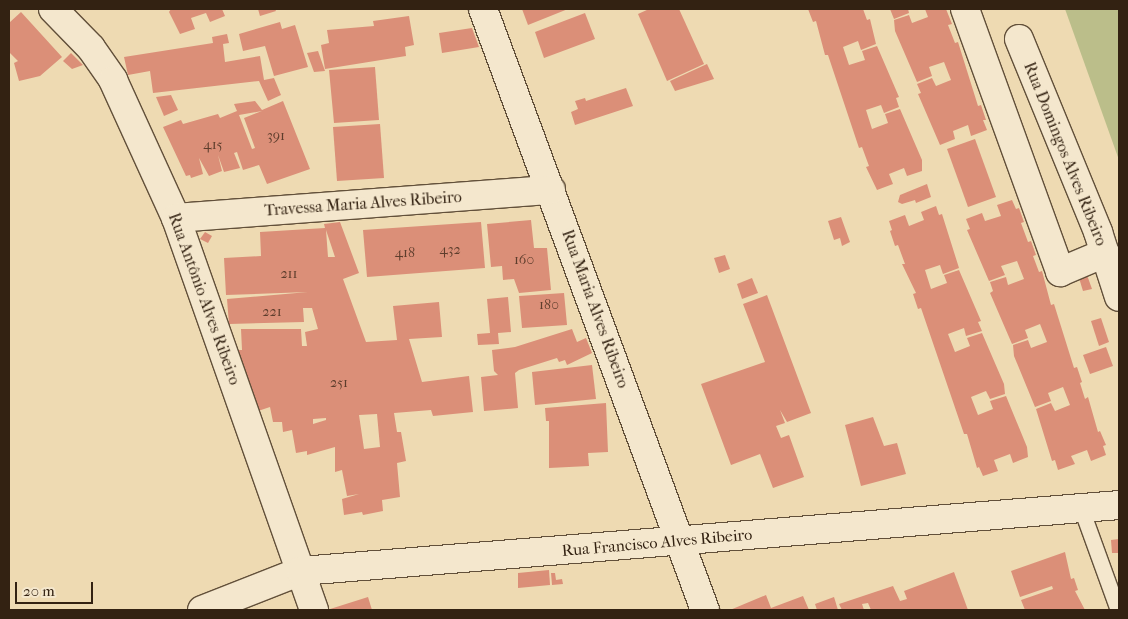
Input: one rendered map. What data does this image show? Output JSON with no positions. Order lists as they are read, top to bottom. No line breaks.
{"streets":{"street":["Rua Domingos Alves Ribeiro","Travessa Maria Alves Ribeiro","Rua Antônio Alves Ribeiro","Rua Maria Alves Ribeiro","Rua Francisco Alves Ribeiro"]},"crossings":[["Travessa Maria Alves Ribeiro","Rua Antônio Alves Ribeiro"],["Travessa Maria Alves Ribeiro","Rua Maria Alves Ribeiro"],["Rua Antônio Alves Ribeiro","Rua Francisco Alves Ribeiro"],["Rua Maria Alves Ribeiro","Rua Francisco Alves Ribeiro"]],"house_numbers":["391","415","432","418","160","211","180","221","251"],"scale_bar":"20 m"}
